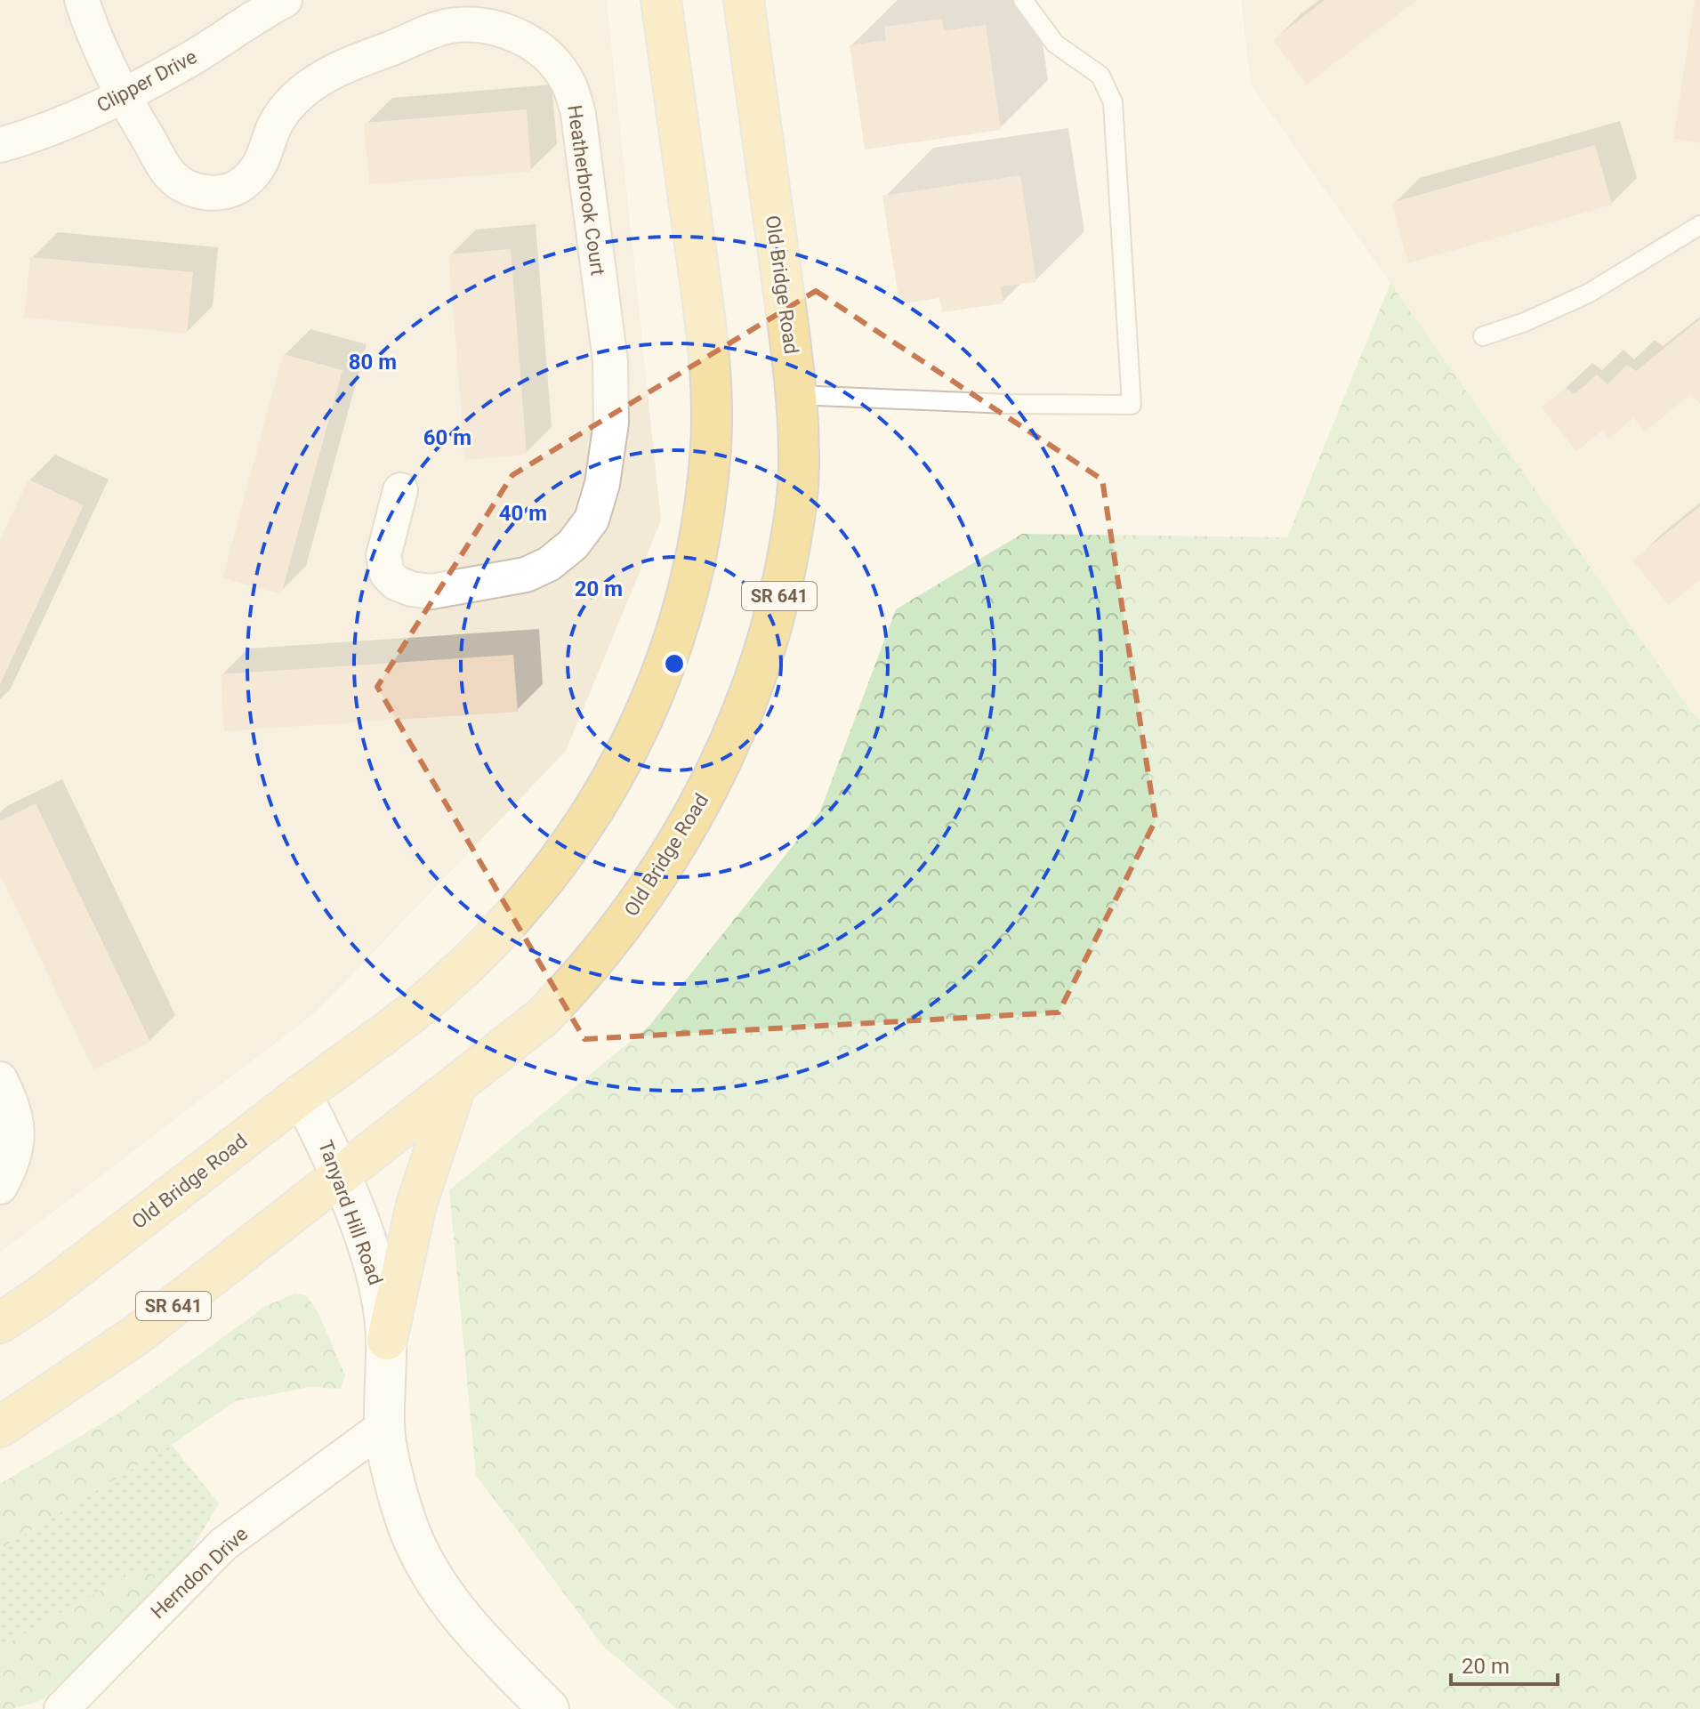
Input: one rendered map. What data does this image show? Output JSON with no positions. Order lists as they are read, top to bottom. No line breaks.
{"streets":{"main road":["Old Bridge Road","SR 641"],"street":["Clipper Drive","Heatherbrook Court","Tanyard Hill Road","Herndon Drive"]},"crossings":[["Clipper Drive","Heatherbrook Court"],["Old Bridge Road","Tanyard Hill Road"],["Tanyard Hill Road","Herndon Drive"]],"scale_bar":"20 m","rings":["80 m","60 m","40 m","20 m"]}
